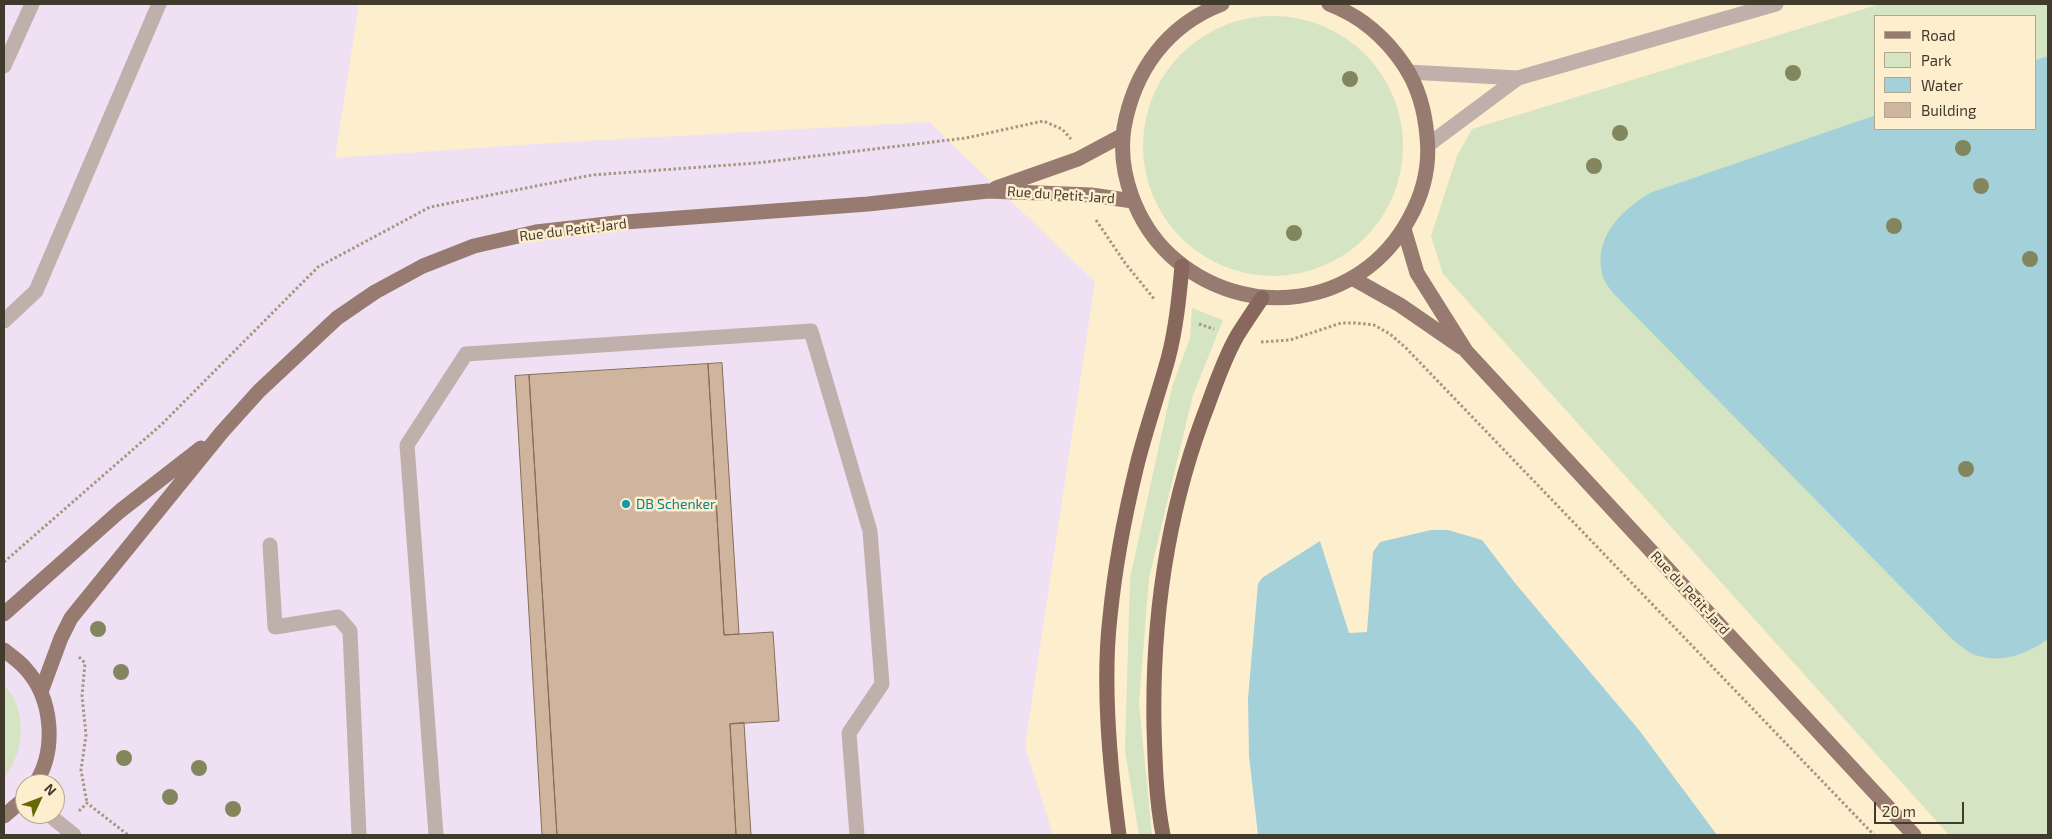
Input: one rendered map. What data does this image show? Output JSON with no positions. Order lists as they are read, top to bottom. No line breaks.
{"streets":{"main road":["Rue du Petit-Jard"]},"places":["DB Schenker"],"legend":["Road","Park","Water","Building"],"scale_bar":"20 m","north":"top right"}
